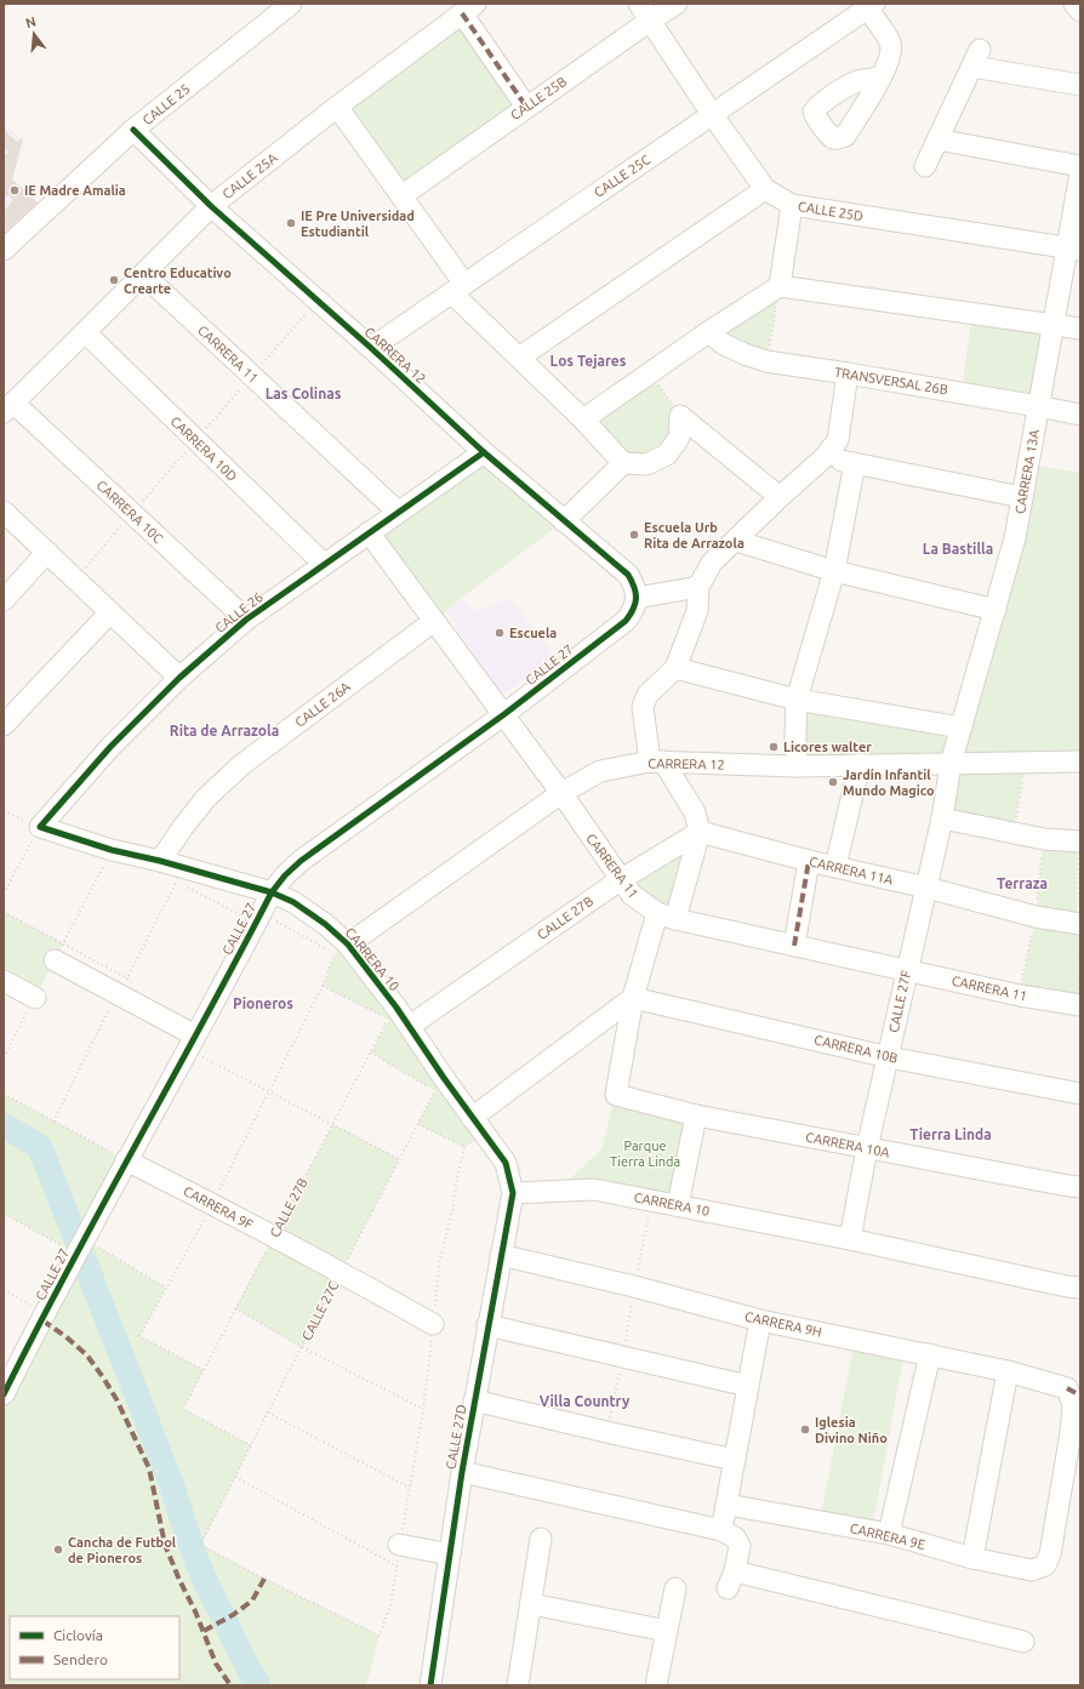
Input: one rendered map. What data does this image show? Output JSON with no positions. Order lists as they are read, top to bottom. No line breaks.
{"streets":{"street":["CALLE 25B","CALLE 25","CALLE 25A","CALLE 25C","CALLE 25D","CARRERA 11","CARRERA 12","TRANSVERSAL 26B","CARRERA 10D","CARRERA 13A","CARRERA 10C","CALLE 26","CALLE 27","CALLE 26A","CARRERA 11A","CALLE 27B","CARRERA 10","CALLE 27F","CARRERA 10B","CARRERA 10A","CARRERA 9F","CARRERA 9H","CALLE 27D","CARRERA 9E"],"path":["CALLE 27C"]},"crossings":[["CALLE 25","CARRERA 12"],["CALLE 25A","CARRERA 11"],["CALLE 25A","CARRERA 12"],["CALLE 25A","CARRERA 10D"],["CALLE 25A","CARRERA 10C"],["CALLE 25C","CARRERA 12"],["CALLE 25D","CARRERA 13A"],["CARRERA 11","CARRERA 12"],["CARRERA 11","CALLE 26"],["CARRERA 11","CALLE 27"],["CARRERA 11","CALLE 26A"],["CARRERA 11","CALLE 27B"],["CARRERA 11","CALLE 27F"],["CARRERA 12","CARRERA 13A"],["CARRERA 12","CALLE 26"],["CARRERA 12","CALLE 27"],["CARRERA 12","CARRERA 10"],["CARRERA 12","CALLE 27F"],["TRANSVERSAL 26B","CARRERA 13A"],["CARRERA 10D","CALLE 26"],["CARRERA 13A","CALLE 27F"],["CARRERA 10C","CALLE 26"],["CALLE 26","CARRERA 10"],["CALLE 27","CARRERA 10"],["CALLE 27","CARRERA 9F"],["CALLE 26A","CARRERA 10"],["CARRERA 11A","CALLE 27B"],["CARRERA 11A","CALLE 27F"],["CALLE 27B","CARRERA 10"],["CALLE 27B","CARRERA 9F"],["CALLE 27B","CALLE 27C"],["CARRERA 10","CALLE 27F"],["CARRERA 10","CALLE 27D"],["CALLE 27F","CARRERA 10B"],["CALLE 27F","CARRERA 10A"],["CARRERA 10B","CARRERA 10A"],["CARRERA 9F","CALLE 27C"],["CARRERA 9H","CALLE 27D"],["CARRERA 9H","CARRERA 9E"]],"districts":["Los Tejares","Las Colinas","La Bastilla","Rita de Arrazola","Terraza","Pioneros","Tierra Linda","Villa Country"],"parks":["Parque Tierra Linda"],"places":["IE Madre Amalia","IE Pre Universidad Estudiantil","Centro Educativo Crearte","Escuela Urb Rita de Arrazola","Escuela","Licores walter","Jardín Infantil Mundo Magico","Iglesia Divino Niño","Cancha de Futbol de Pioneros"],"legend":["Ciclovía","Sendero"],"north":"top"}
